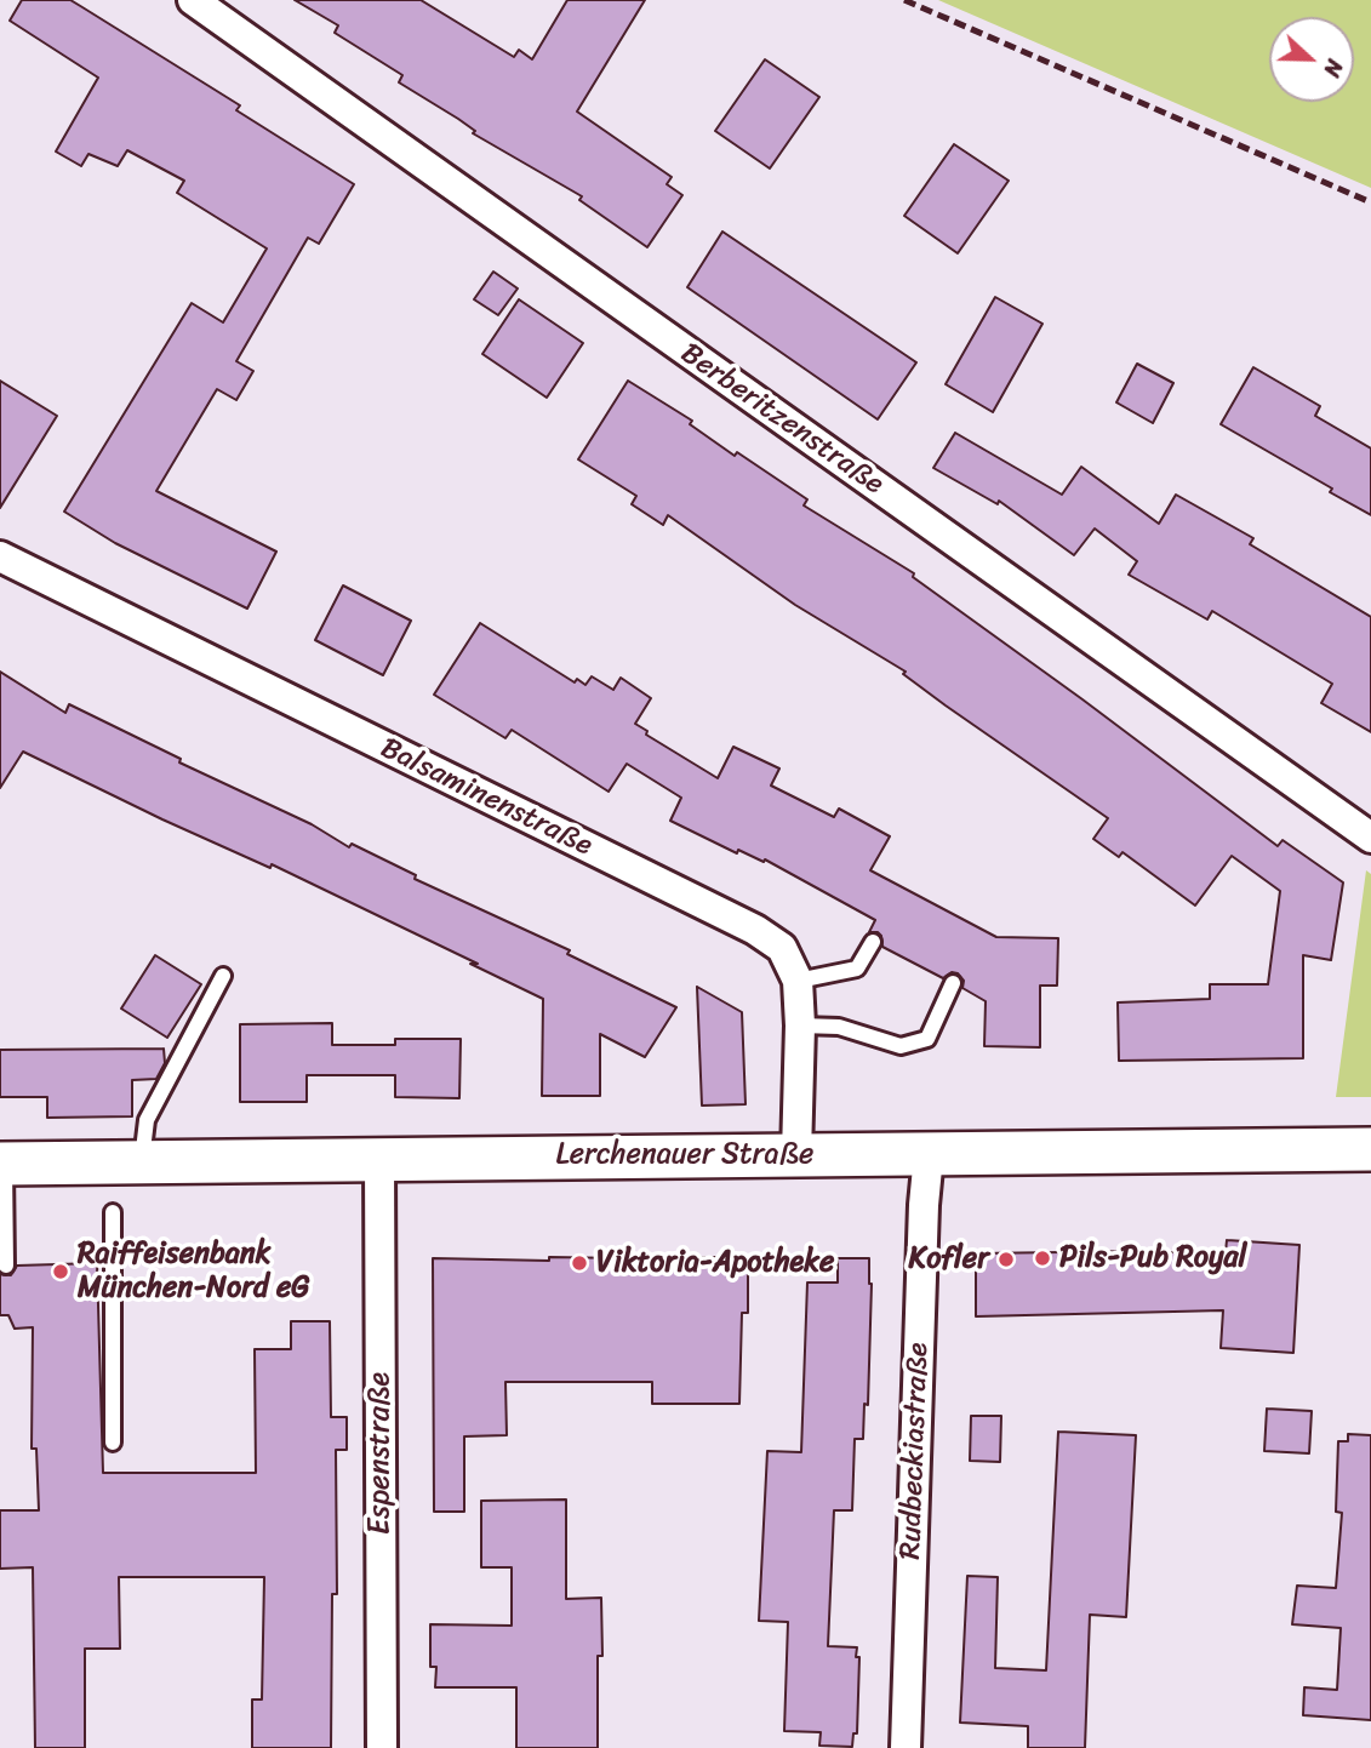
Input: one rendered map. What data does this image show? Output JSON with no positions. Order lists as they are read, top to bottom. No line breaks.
{"streets":{"main road":["Lerchenauer Straße"],"street":["Berberitzenstraße","Balsaminenstraße","Rudbeckiastraße","Espenstraße"]},"crossings":[["Balsaminenstraße","Lerchenauer Straße"],["Lerchenauer Straße","Rudbeckiastraße"],["Lerchenauer Straße","Espenstraße"]],"places":["Pils-Pub Royal","Kofler","Viktoria-Apotheke","Raiffeisenbank München-Nord eG"],"north":"right"}
